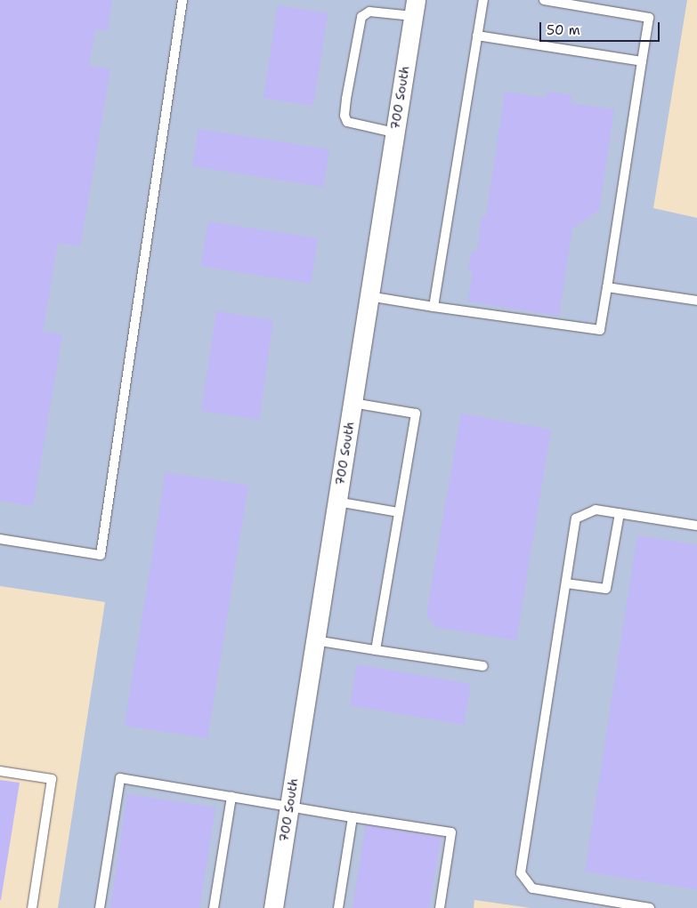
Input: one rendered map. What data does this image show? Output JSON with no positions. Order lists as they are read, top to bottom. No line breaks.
{"streets":{"street":["700 South"]},"scale_bar":"50 m"}
